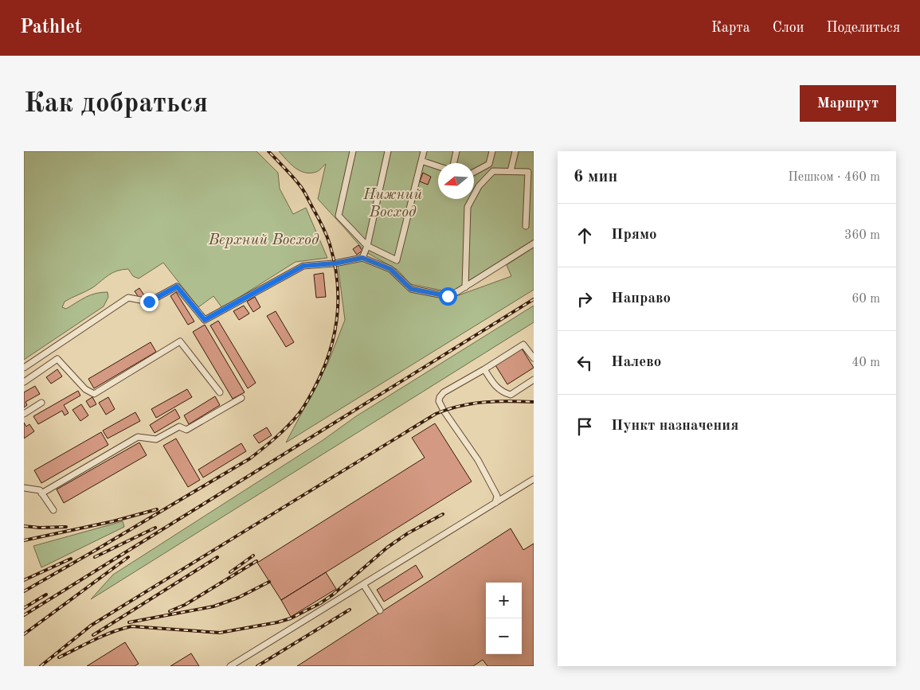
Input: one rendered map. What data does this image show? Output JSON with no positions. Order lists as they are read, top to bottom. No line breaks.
{"parks":["Нижний Восход","Верхний Восход"],"north":"left","page":{"header":"Pathlet","nav":["Карта","Слои","Поделиться"],"buttons":"Маршрут","title":"Как добраться","heading":["6 мин","Пешком · 460 m"],"list":[["Прямо","360 m"],["Направо","60 m"],["Налево","40 m"],"Пункт назначения"],"map_buttons":["+","−"]}}
